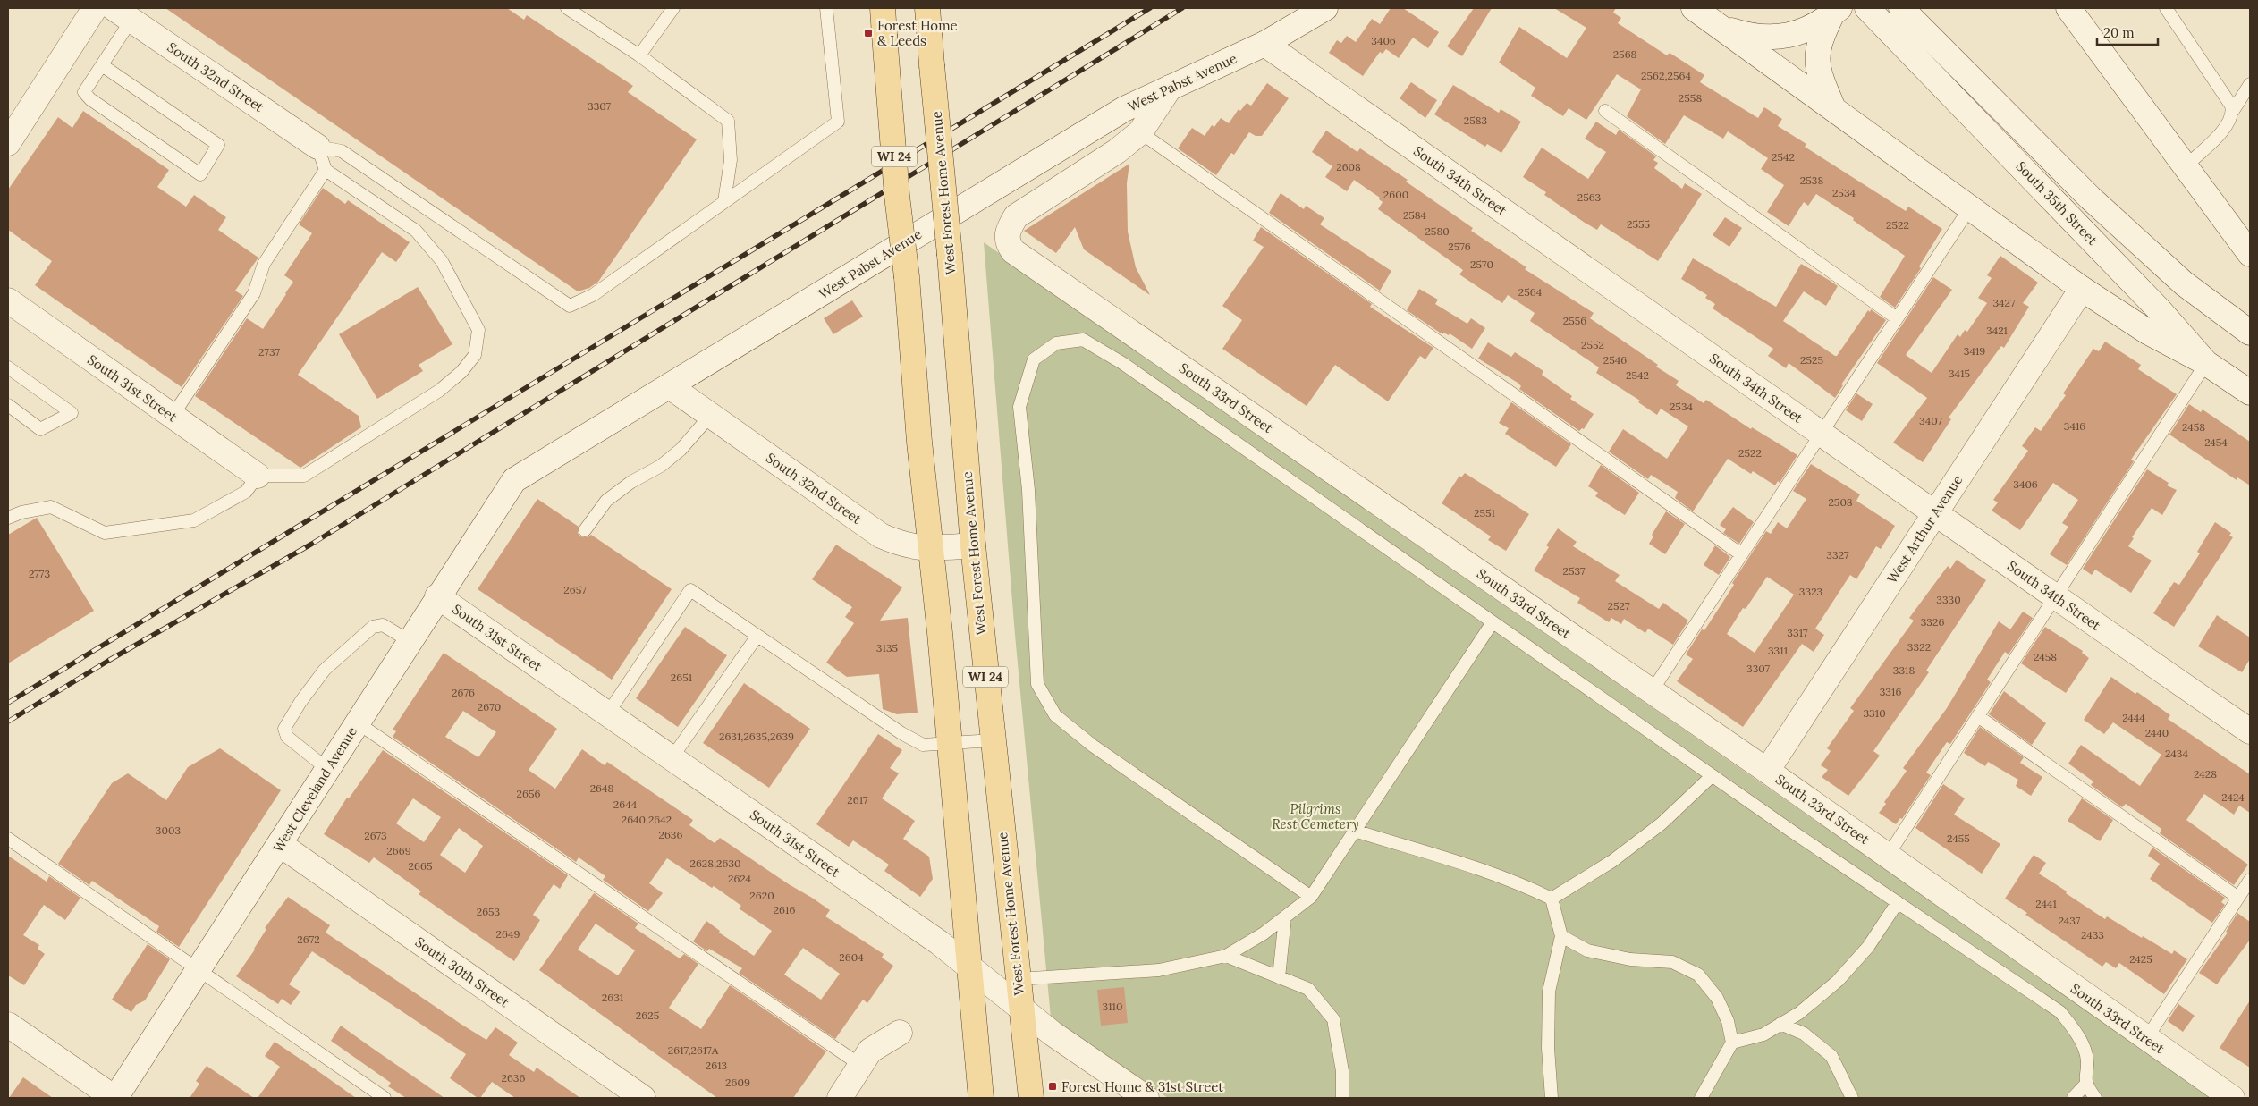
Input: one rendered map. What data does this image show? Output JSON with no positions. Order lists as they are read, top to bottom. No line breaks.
{"streets":{"main road":["WI 24","West Forest Home Avenue"],"street":["South 32nd Street","West Pabst Avenue","South 34th Street","South 35th Street","South 31st Street","South 33rd Street","West Arthur Avenue","West Cleveland Avenue","South 30th Street"]},"crossings":[["South 32nd Street","West Pabst Avenue"],["South 32nd Street","WI 24"],["South 32nd Street","West Forest Home Avenue"],["West Pabst Avenue","South 34th Street"],["West Pabst Avenue","South 33rd Street"],["West Pabst Avenue","West Cleveland Avenue"],["WI 24","South 31st Street"],["South 34th Street","West Arthur Avenue"],["West Forest Home Avenue","South 31st Street"],["South 31st Street","West Cleveland Avenue"],["South 33rd Street","West Arthur Avenue"],["West Cleveland Avenue","South 30th Street"]],"parks":["Pilgrims Rest Cemetery"],"places":{"transit":["Forest Home & Leeds","Forest Home & 31st Street"]},"house_numbers":["3406","2568","2562,2564","2558","3307","2583","2542","2608","2538","2534","2600","2563","2584","2555","2522","2580","2576","2570","2564","3427","2556","3421","2552","3419","2737","2546","2525","3415","2542","2534","3407","3416","2458","2454","2522","3406","2508","2551","3327","2537","2773","2657","3323","3330","2527","3326","3317","3322","3135","3311","2458","3307","3318","2651","3316","2676","2670","3310","2444","2440","2631,2635,2639","2434","2428","2648","2656","2424","2617","2644","2640,2642","3003","2636","2673","2455","2669","2628,2630","2665","2624","2620","2441","2616","2653","2437","2649","2433","2672","2604","2425","2631","3110","2625","2617,2617A","2613","2636","2609"],"scale_bar":"20 m"}
